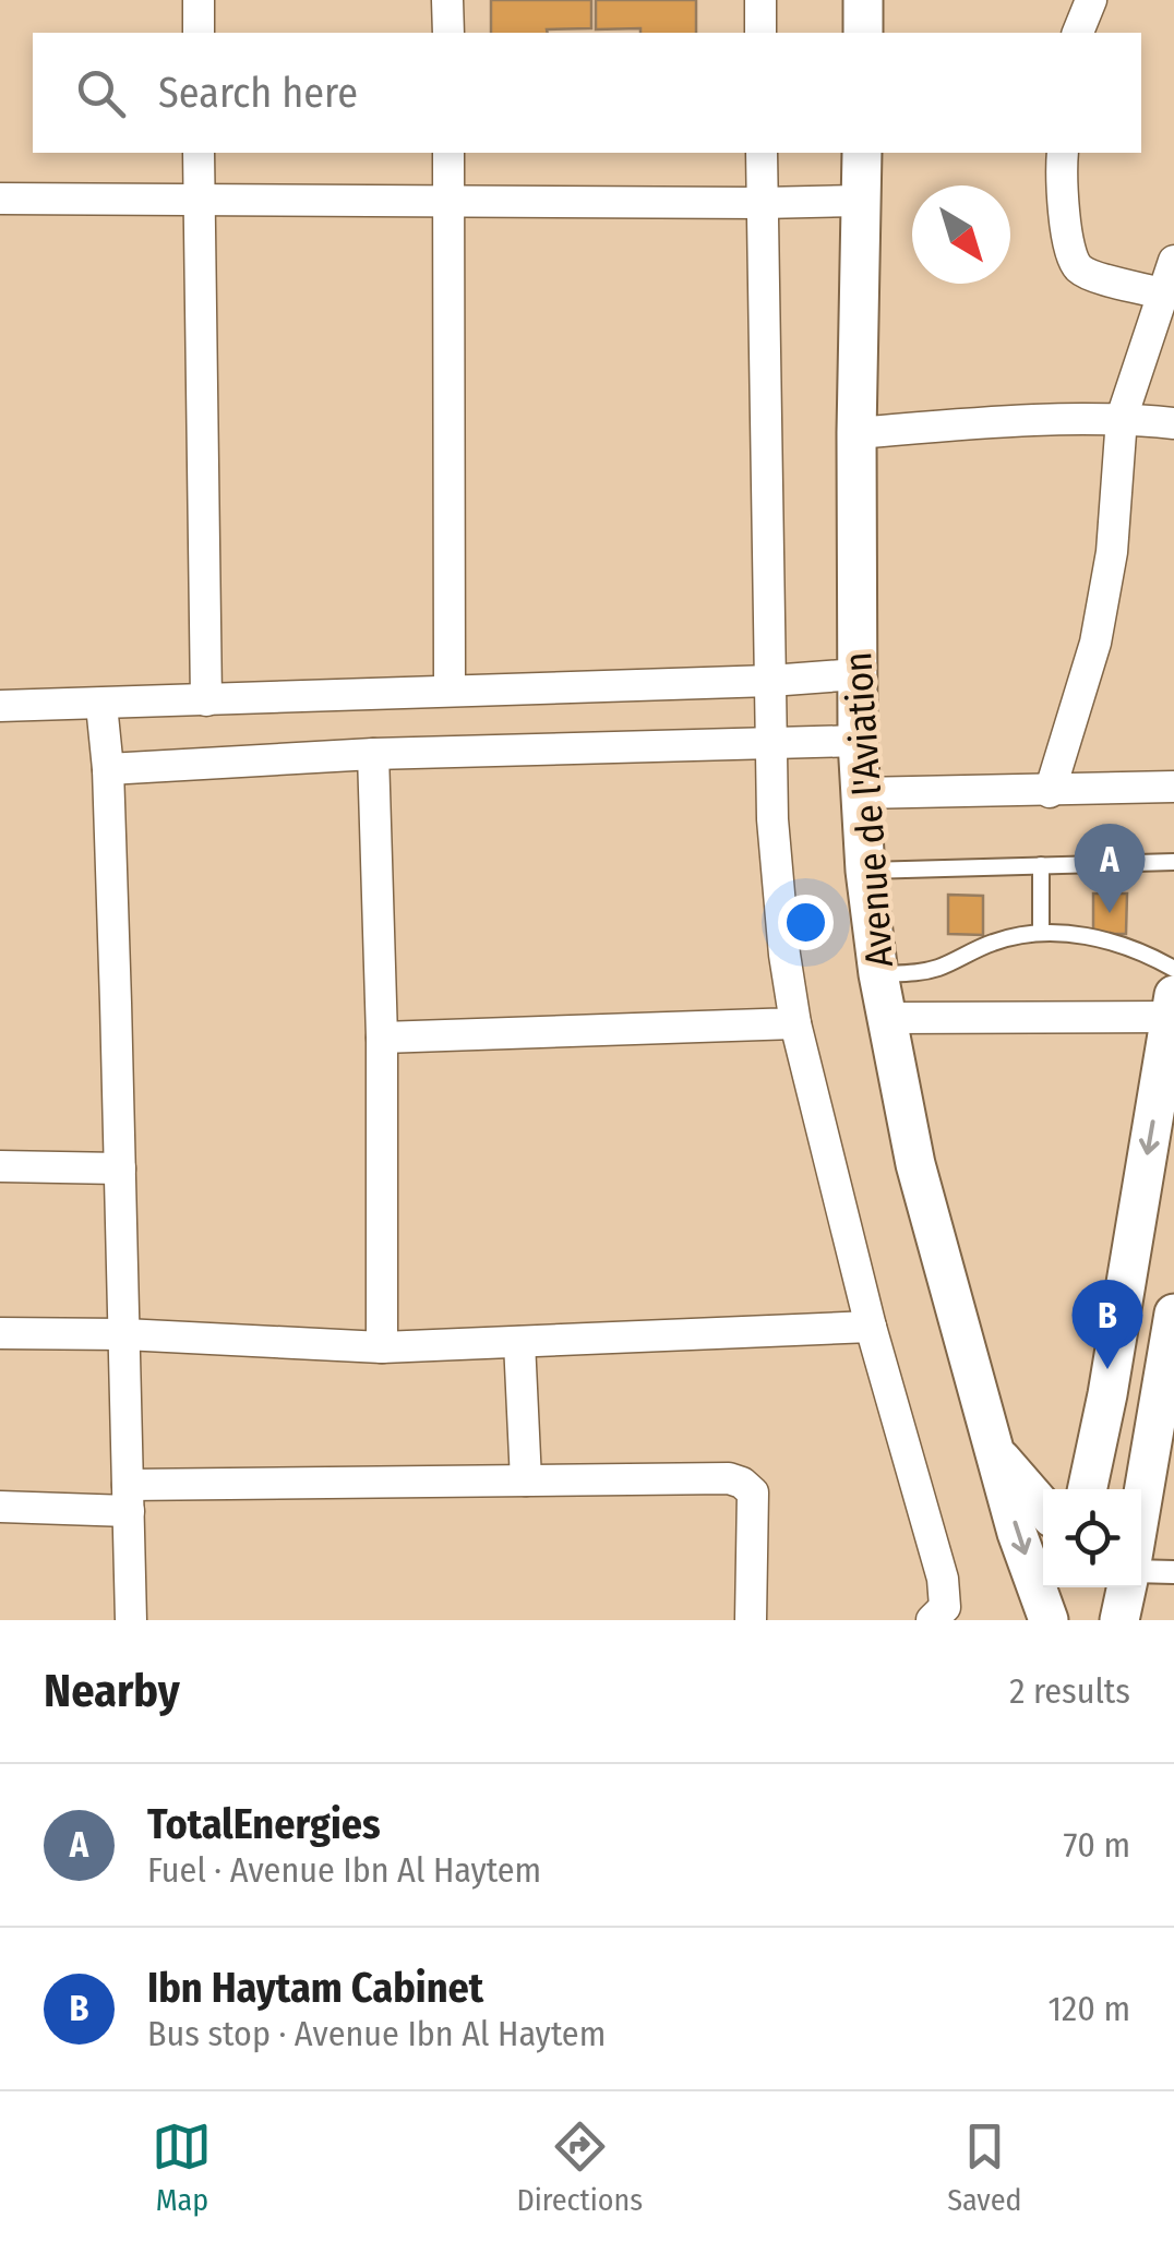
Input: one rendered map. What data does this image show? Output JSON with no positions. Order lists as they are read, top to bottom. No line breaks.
{"streets":{"street":["Avenue de l'Aviation"]},"north":"bottom right","page":{"search":"Search here","pins":["A","B"],"heading":["Nearby","2 results"],"list":[{"mark":"A","name":"TotalEnergies","note":"Fuel · Avenue Ibn Al Haytem","value":"70 m"},{"mark":"B","name":"Ibn Haytam Cabinet","note":"Bus stop · Avenue Ibn Al Haytem","value":"120 m"}],"nav":["Map","Directions","Saved"]}}
